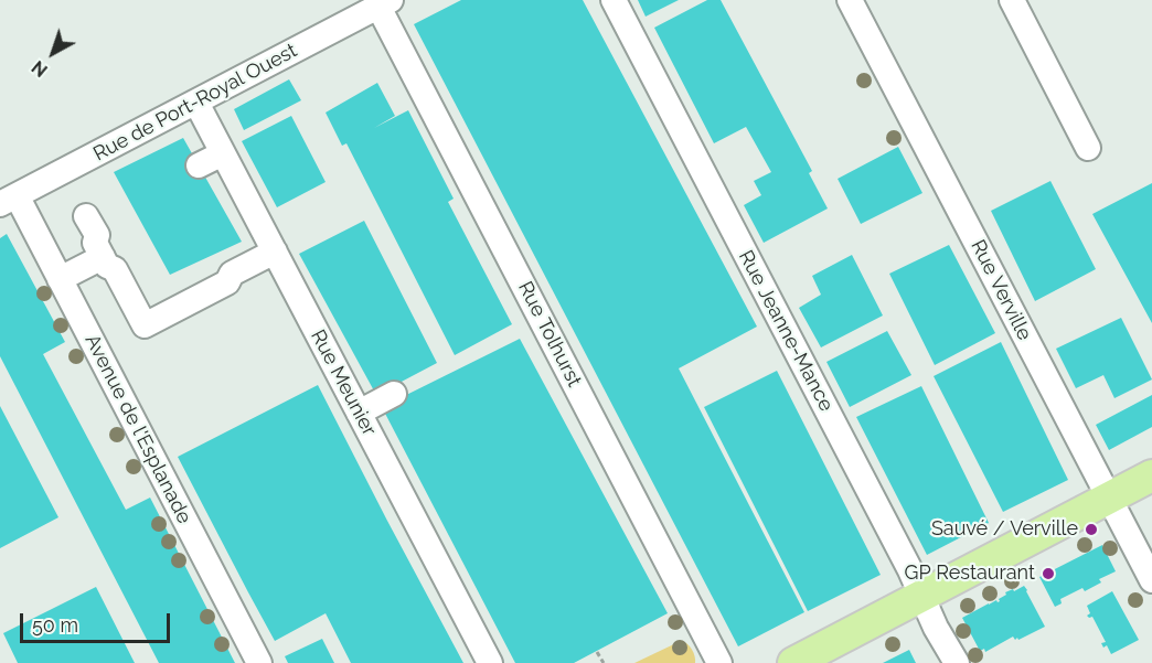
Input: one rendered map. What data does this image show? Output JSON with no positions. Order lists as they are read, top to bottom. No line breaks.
{"streets":{"street":["Rue de Port-Royal Ouest","Rue Verville","Rue Jeanne-Mance","Rue Tolhurst","Rue Meunier","Avenue de l'Esplanade"]},"crossings":[["Rue de Port-Royal Ouest","Rue Tolhurst"],["Rue de Port-Royal Ouest","Rue Meunier"],["Rue de Port-Royal Ouest","Avenue de l'Esplanade"]],"places":["Sauvé / Verville","GP Restaurant"],"scale_bar":"50 m","north":"bottom left"}
